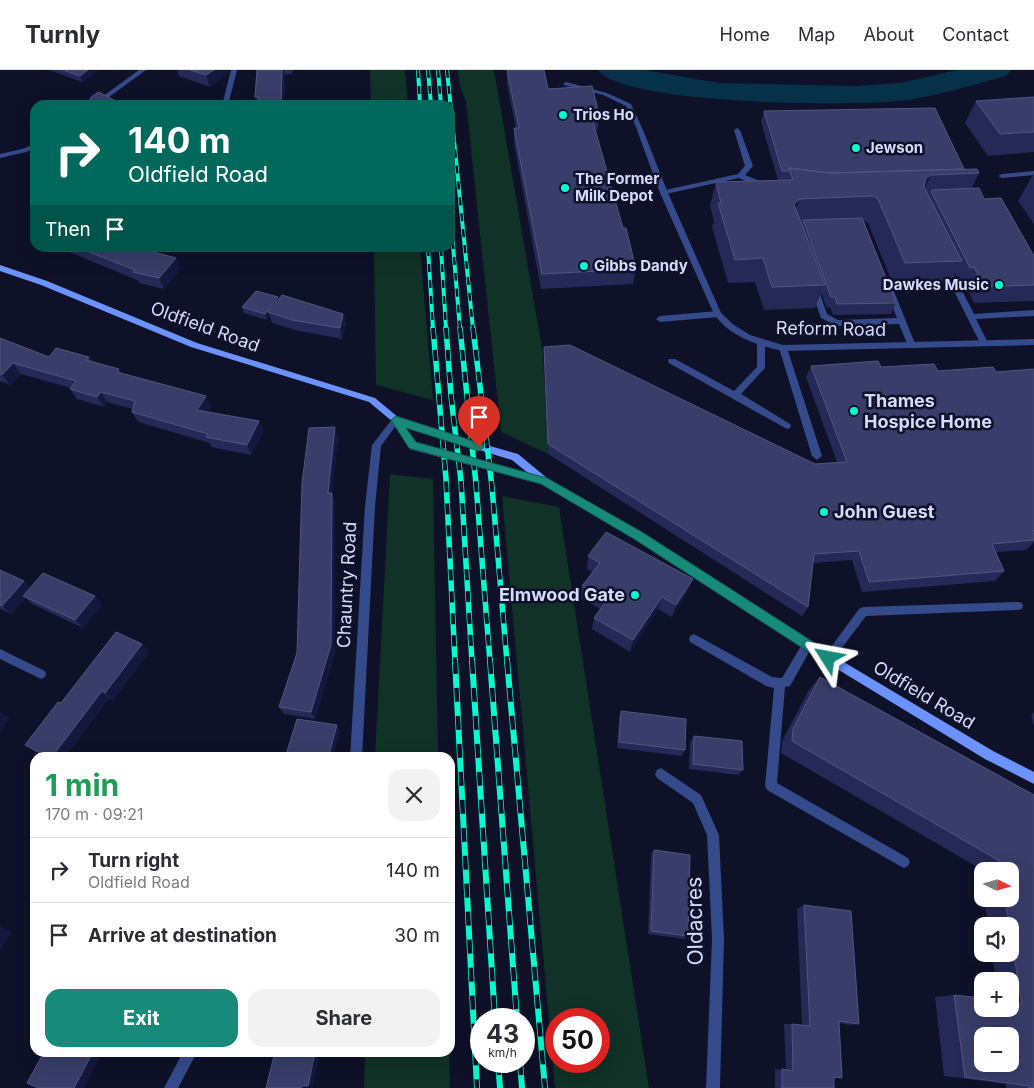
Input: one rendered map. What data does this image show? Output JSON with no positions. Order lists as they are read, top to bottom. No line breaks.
{"streets":{"main road":["Oldfield Road"],"street":["Reform Road","Chauntry Road","Oldacres"]},"crossings":[["Oldfield Road","Chauntry Road"]],"places":["Trios Ho","Jewson","The Former Milk Depot","Gibbs Dandy","Dawkes Music","Thames Hospice Home","John Guest","Elmwood Gate"],"north":"right","page":{"header":"Turnly","nav":["Home","Map","About","Contact"],"turn":["140 m","Oldfield Road"],"then":"Then","heading":["1 min","170 m · 09:21"],"list":[{"name":"Turn right","note":"Oldfield Road","value":"140 m"},{"name":"Arrive at destination","value":"30 m"}],"map_buttons":["+","−"],"buttons":["Exit","Share"],"speed":"43 km/h","limit":"50"}}
